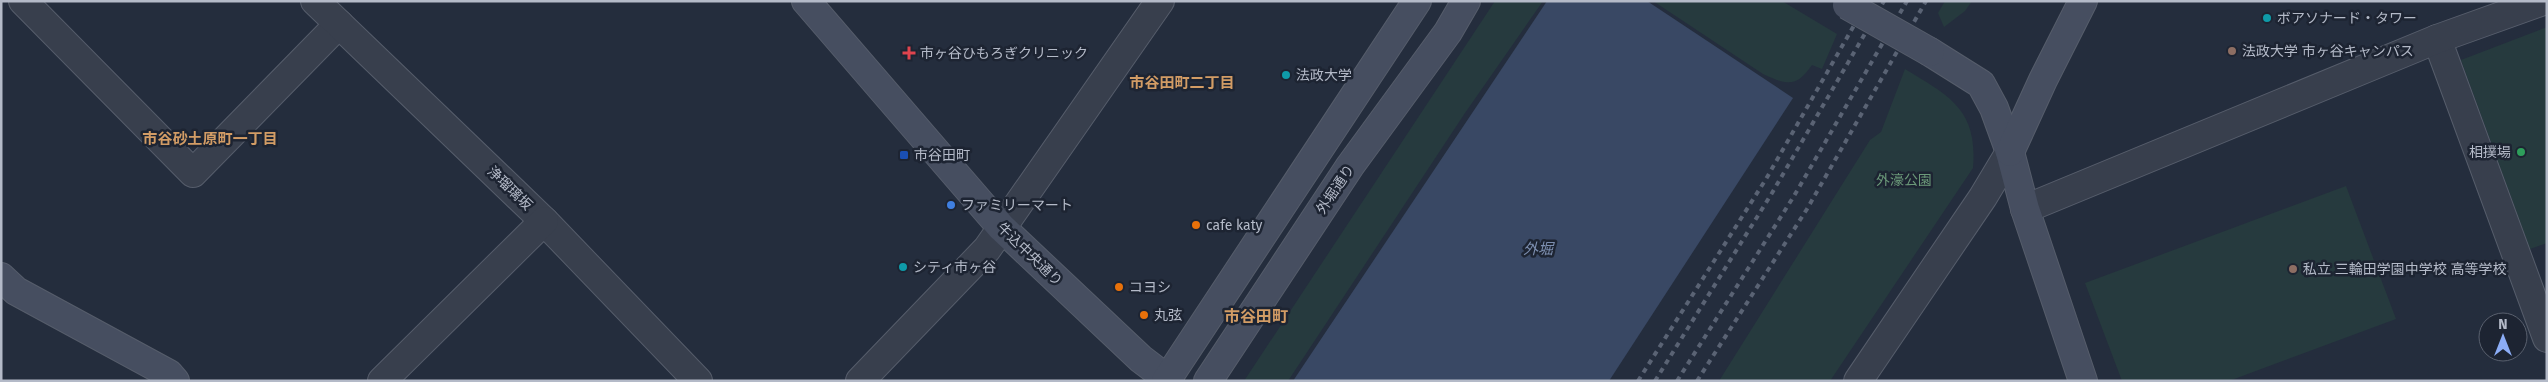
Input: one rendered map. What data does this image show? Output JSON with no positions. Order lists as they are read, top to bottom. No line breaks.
{"streets":{"street":["浄瑠璃坂","外堀通り","牛込中央通り"]},"districts":["市谷田町二丁目","市谷砂土原町一丁目","市谷田町"],"water":["外堀"],"parks":["外濠公園"],"places":{"other":["ボアソナード・タワー","法政大学 市ヶ谷キャンパス","法政大学","相撲場","ファミリーマート","cafe katy","シティ市ヶ谷","私立 三輪田学園中学校 高等学校","コヨシ","丸弦"],"health":["市ヶ谷ひもろぎクリニック"],"transit":["市谷田町"]},"north":"top"}
